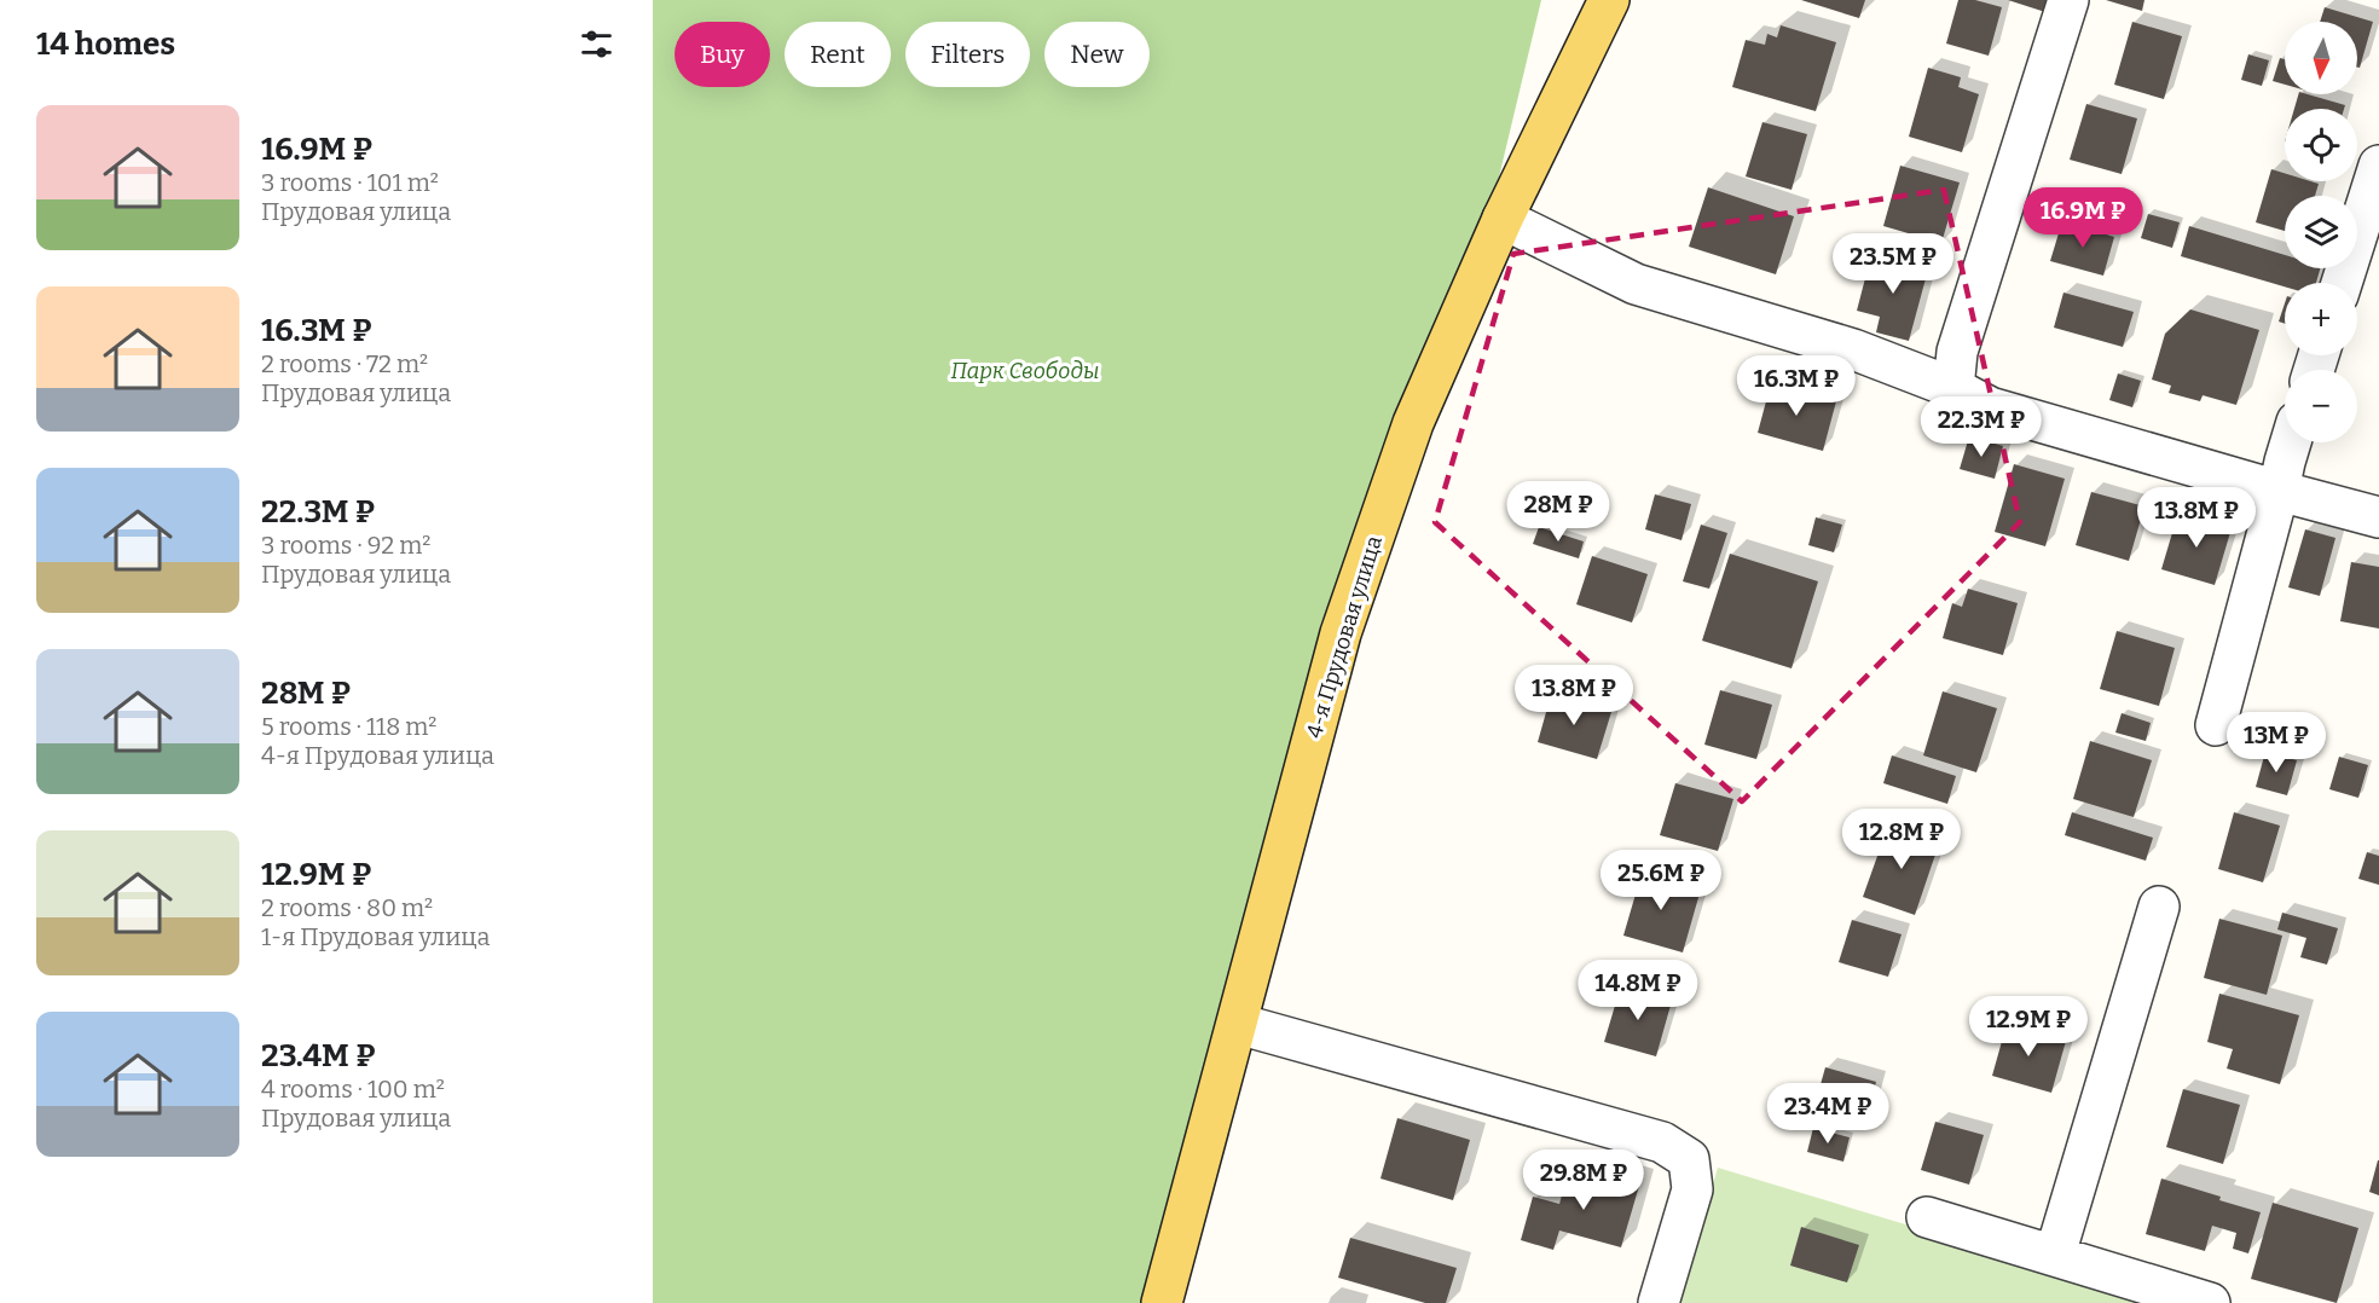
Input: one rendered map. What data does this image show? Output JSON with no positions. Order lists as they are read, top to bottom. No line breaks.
{"streets":{"main road":["4-я Прудовая улица"]},"parks":["Парк Свободы"],"north":"bottom","page":{"heading":"14 homes","map_buttons":["+","−"],"chip":["Buy","Rent","Filters","New"],"list":[{"name":"16.9M ₽","note":"3 rooms · 101 m² · Прудовая улица"},{"name":"16.3M ₽","note":"2 rooms · 72 m² · Прудовая улица"},{"name":"22.3M ₽","note":"3 rooms · 92 m² · Прудовая улица"},{"name":"28M ₽","note":"5 rooms · 118 m² · 4-я Прудовая улица"},{"name":"12.9M ₽","note":"2 rooms · 80 m² · 1-я Прудовая улица"},{"name":"23.4M ₽","note":"4 rooms · 100 m² · Прудовая улица"}],"price":["16.9M ₽","23.5M ₽","16.3M ₽","22.3M ₽","28M ₽","13.8M ₽","13.8M ₽","13M ₽","12.8M ₽","25.6M ₽","14.8M ₽","12.9M ₽","23.4M ₽","29.8M ₽"]}}
